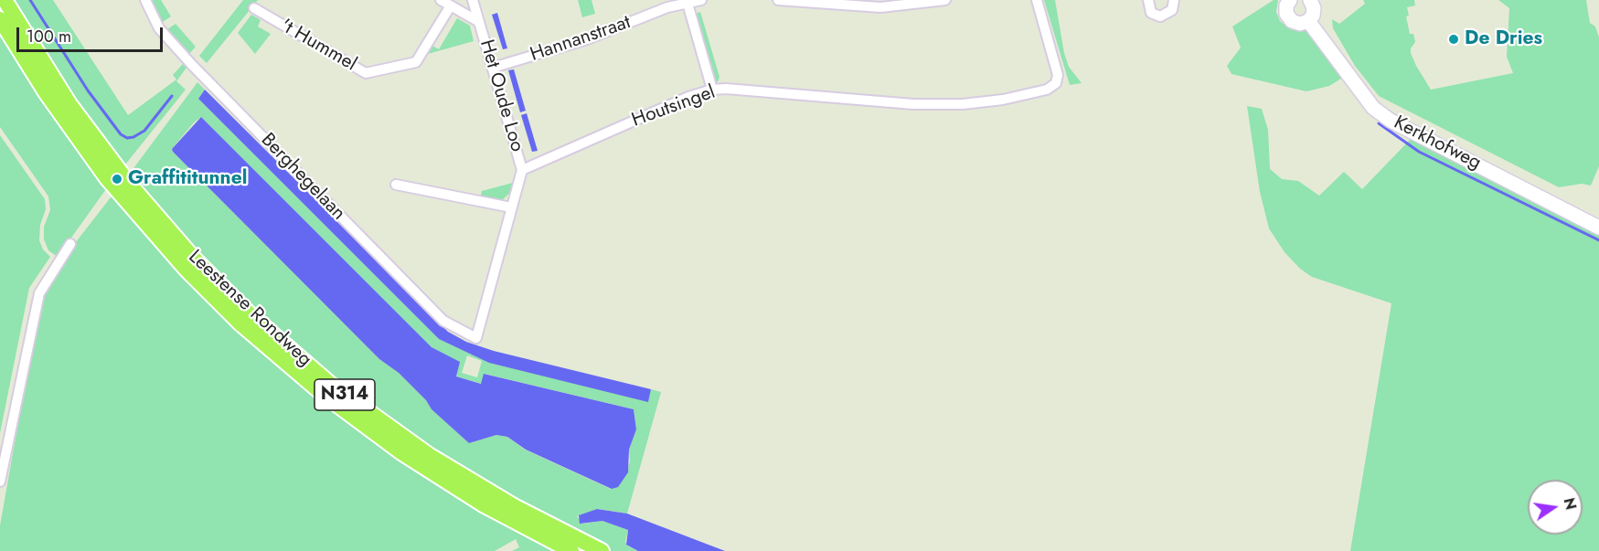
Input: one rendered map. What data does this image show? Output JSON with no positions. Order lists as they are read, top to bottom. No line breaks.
{"streets":{"main road":["Leestense Rondweg","N314"],"street":["Hannanstraat","'t Hummel","Het Oude Loo","Houtsingel","Kerkhofweg","Berghegelaan"]},"crossings":[["Hannanstraat","Het Oude Loo"],["Het Oude Loo","Houtsingel"]],"places":["De Dries","Graffititunnel"],"scale_bar":"100 m","north":"right"}
